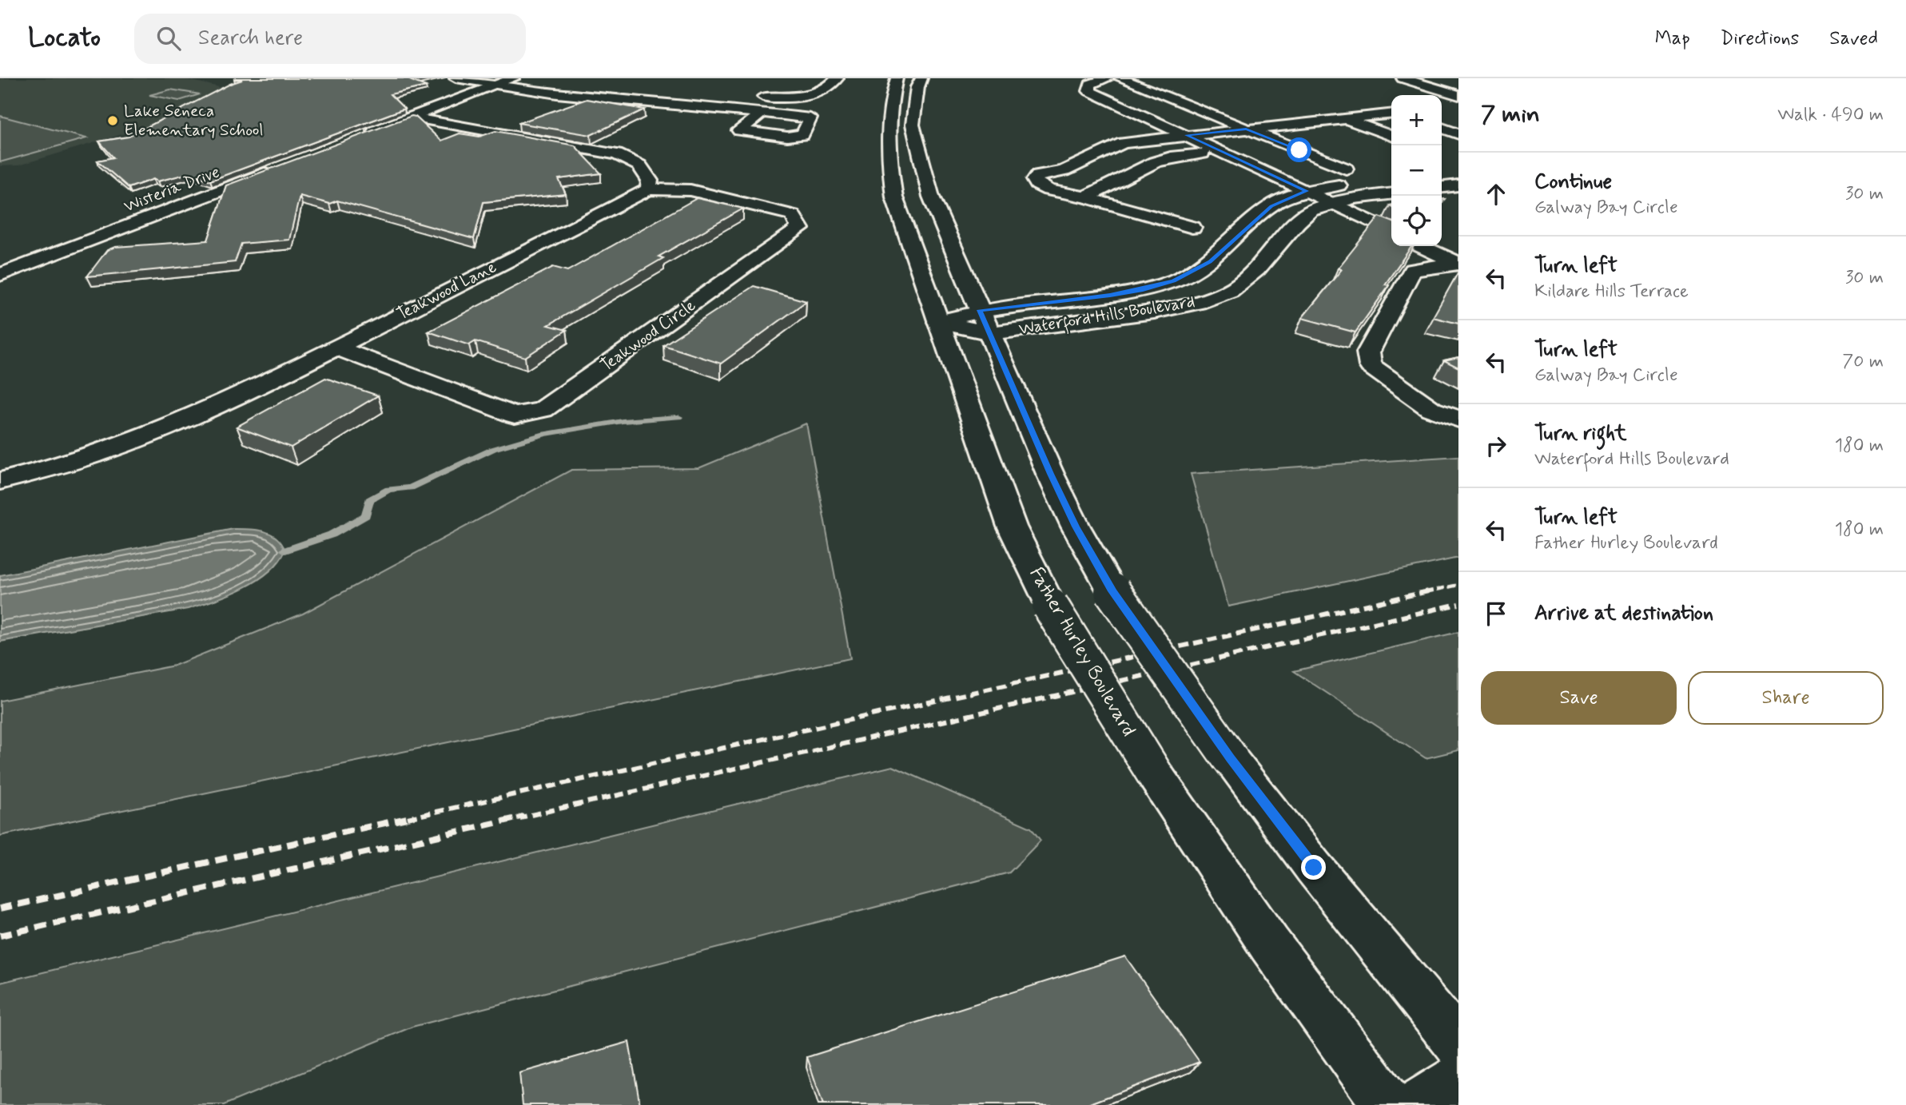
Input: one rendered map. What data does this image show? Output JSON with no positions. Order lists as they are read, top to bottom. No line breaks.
{"streets":{"street":["Wisteria Drive","Teakwood Lane","Waterford Hills Boulevard","Teakwood Circle","Father Hurley Boulevard"]},"crossings":[["Teakwood Lane","Teakwood Circle"],["Waterford Hills Boulevard","Father Hurley Boulevard"]],"places":["Lake Seneca Elementary School"],"page":{"header":"Locato","search":"Search here","nav":["Map","Directions","Saved"],"heading":["7 min","Walk · 490 m"],"map_buttons":["+","−"],"list":[["Continue","Galway Bay Circle","30 m"],["Turn left","Kildare Hills Terrace","30 m"],["Turn left","Galway Bay Circle","70 m"],["Turn right","Waterford Hills Boulevard","180 m"],["Turn left","Father Hurley Boulevard","180 m"],"Arrive at destination"],"buttons":["Save","Share"]}}
